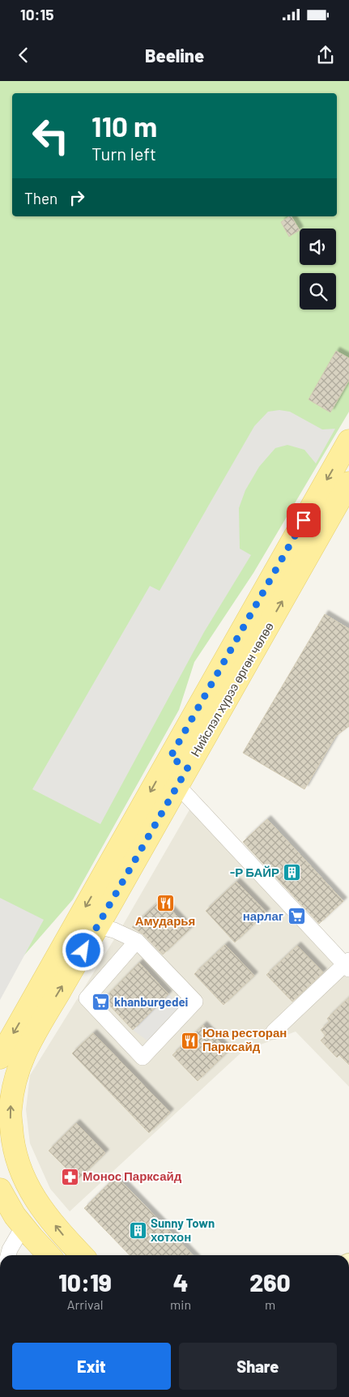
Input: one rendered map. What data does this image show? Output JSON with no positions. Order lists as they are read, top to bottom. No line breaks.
{"streets":{"main road":["Нийслэл хүрээ өргөн чөлөө"]},"places":{"building":["-Р БАЙР","Sunny Town хотхон"],"restaurant":["Амударья","Юна ресторан Парксайд"],"supermarket":["нарлаг","khanburgedei"],"pharmacy":["Монос Парксайд"]},"page":{"status":"10:15","header":"Beeline","turn":["110 m","Turn left"],"then":"Then","eta":["10:19","Arrival","4","min","260","m"],"buttons":["Exit","Share"]}}
